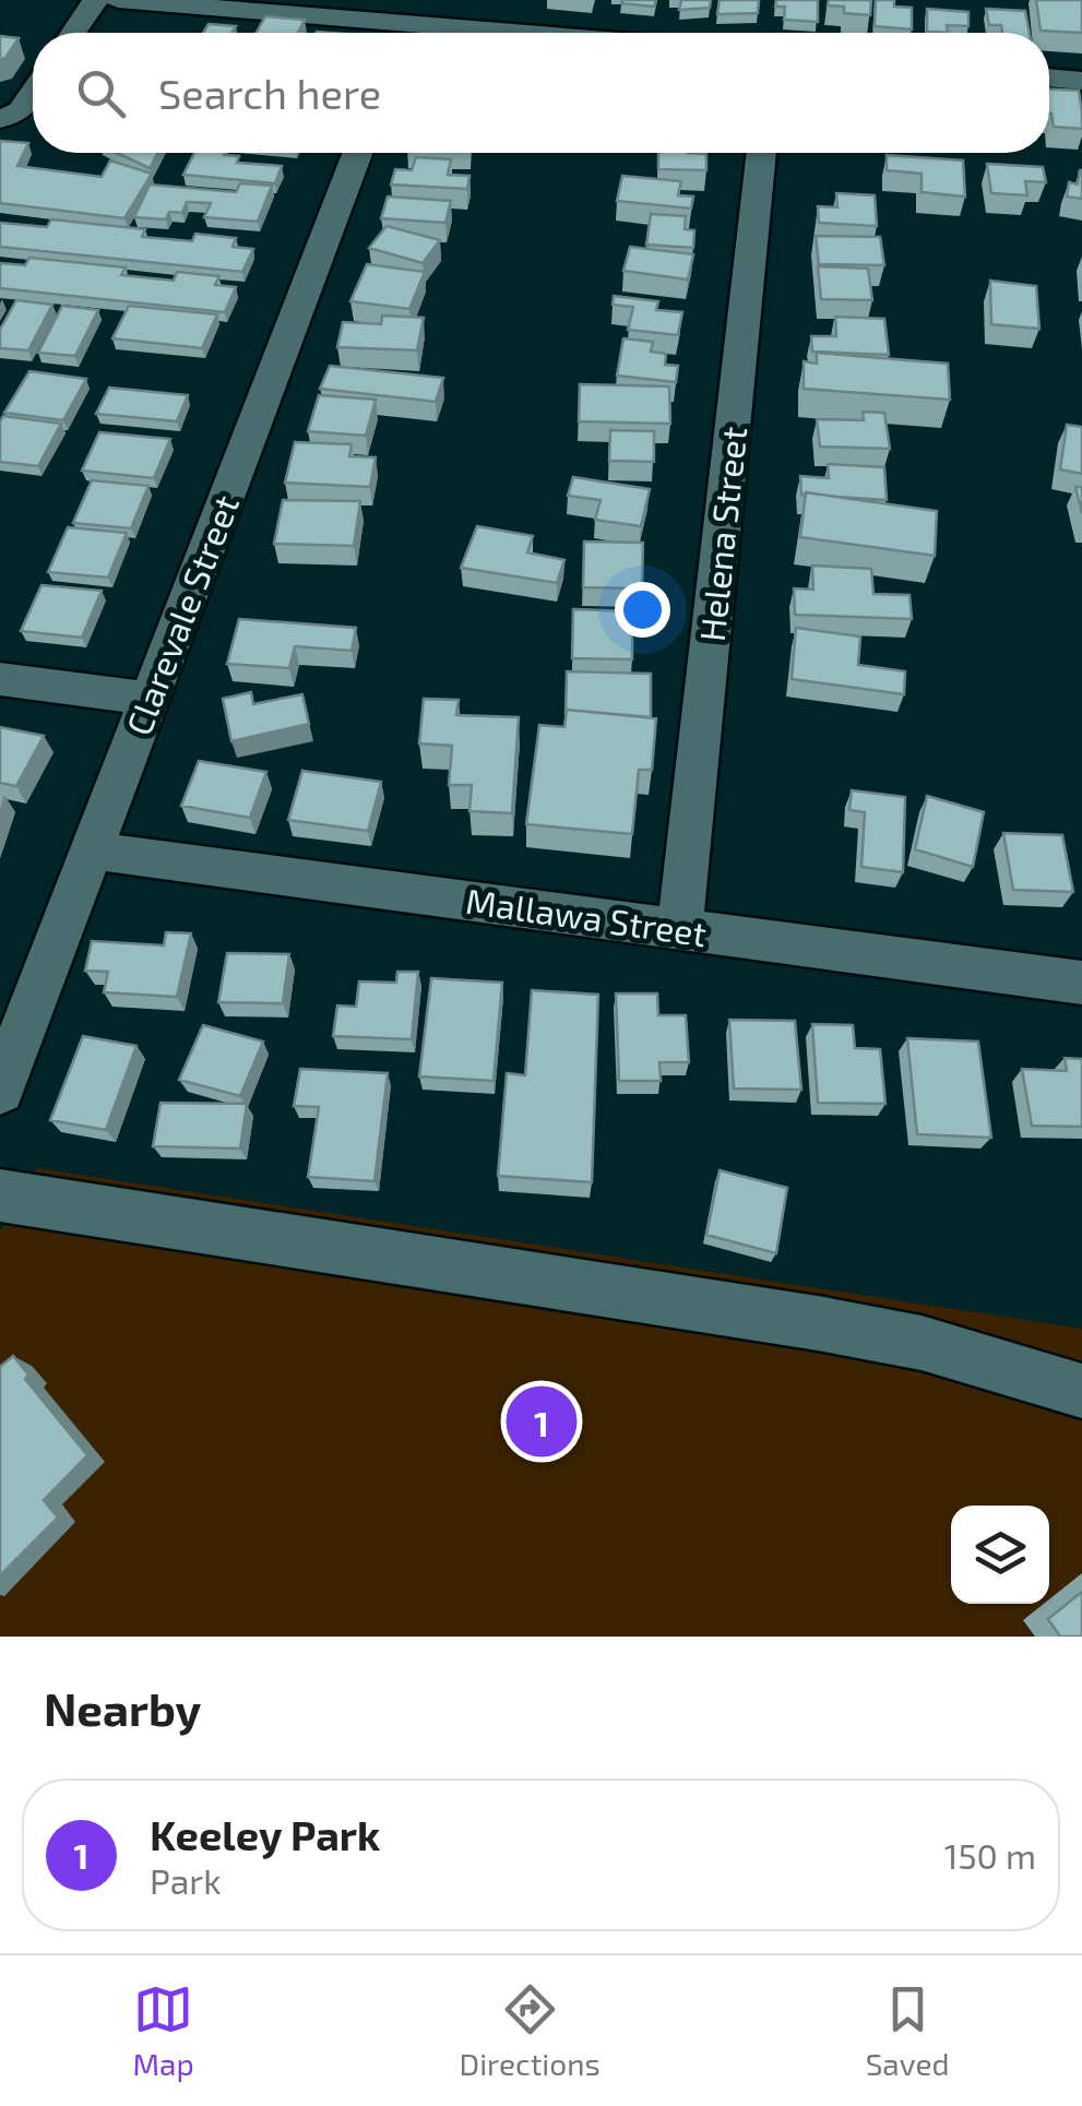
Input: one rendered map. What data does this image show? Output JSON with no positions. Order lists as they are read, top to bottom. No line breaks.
{"streets":{"street":["Helena Street","Clarevale Street","Mallawa Street"]},"crossings":[["Helena Street","Mallawa Street"],["Clarevale Street","Mallawa Street"]],"page":{"search":"Search here","pins":"1","heading":"Nearby","list":[{"mark":"1","name":"Keeley Park","note":"Park","value":"150 m"}],"nav":["Map","Directions","Saved"]}}
